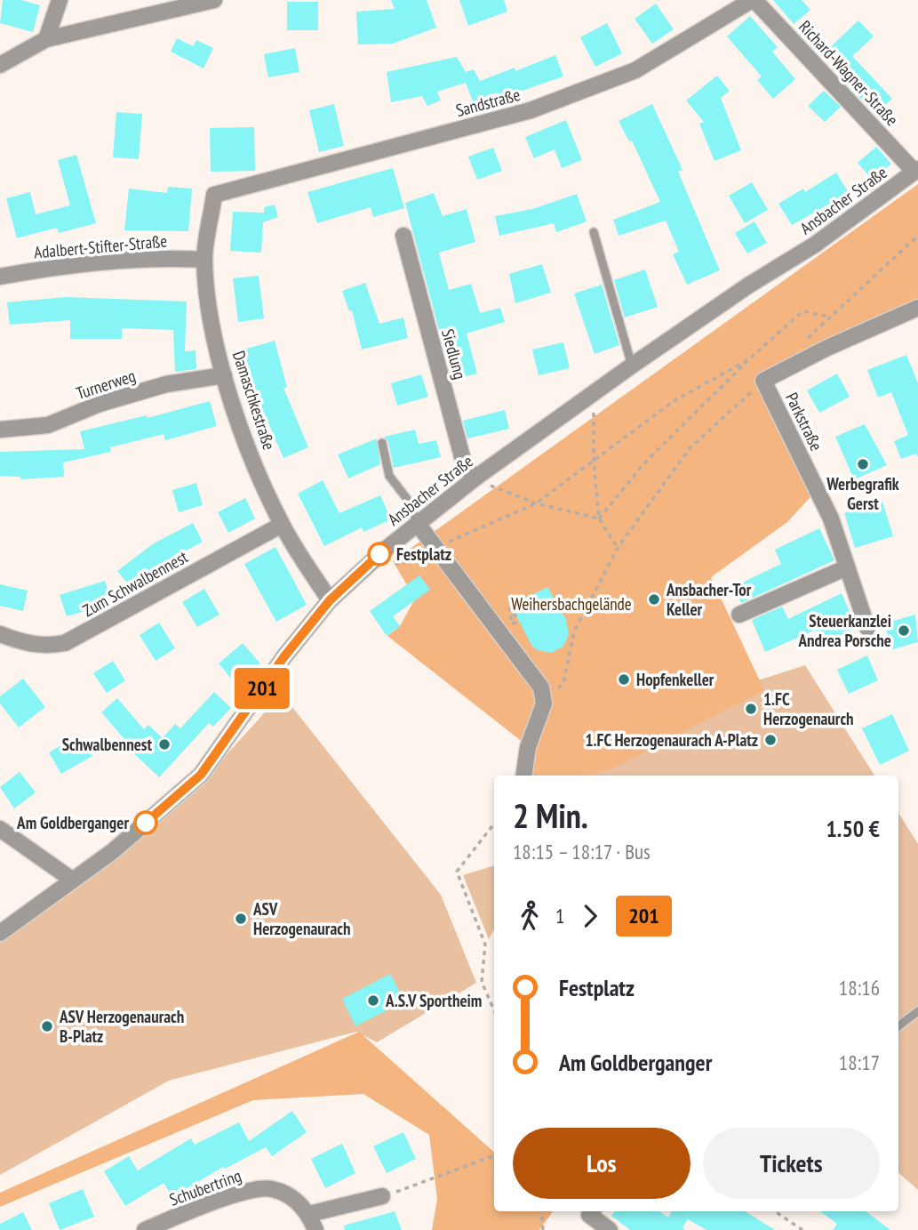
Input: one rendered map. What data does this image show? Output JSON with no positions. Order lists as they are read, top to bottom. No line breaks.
{"streets":{"street":["Richard-Wagner-Straße","Sandstraße","Ansbacher Straße","Adalbert-Stifter-Straße","Siedlung","Turnerweg","Damaschkestraße","Parkstraße","Zum Schwalbennest","Schubertring"]},"crossings":[["Richard-Wagner-Straße","Sandstraße"],["Richard-Wagner-Straße","Ansbacher Straße"],["Sandstraße","Damaschkestraße"],["Ansbacher Straße","Siedlung"],["Ansbacher Straße","Damaschkestraße"],["Adalbert-Stifter-Straße","Damaschkestraße"],["Turnerweg","Damaschkestraße"],["Damaschkestraße","Zum Schwalbennest"]],"parks":["Weihersbachgelände"],"places":["Werbegrafik Gerst","Festplatz","Ansbacher-Tor Keller","Steuerkanzlei Andrea Porsche","Hopfenkeller","1.FC Herzogenaurch","1.FC Herzogenaurach A-Platz","Schwalbennest","Am Goldberganger","ASV Herzogenaurach","A.S.V Sportheim","ASV Herzogenaurach B-Platz"],"lines":["bus line 201"],"page":{"on_map":"201","heading":["2 Min.","18:15 – 18:17 · Bus","1.50 €"],"legs":["1","201"],"list":[{"name":"Festplatz","value":"18:16"},{"name":"Am Goldberganger","value":"18:17"}],"buttons":["Los","Tickets"]}}
